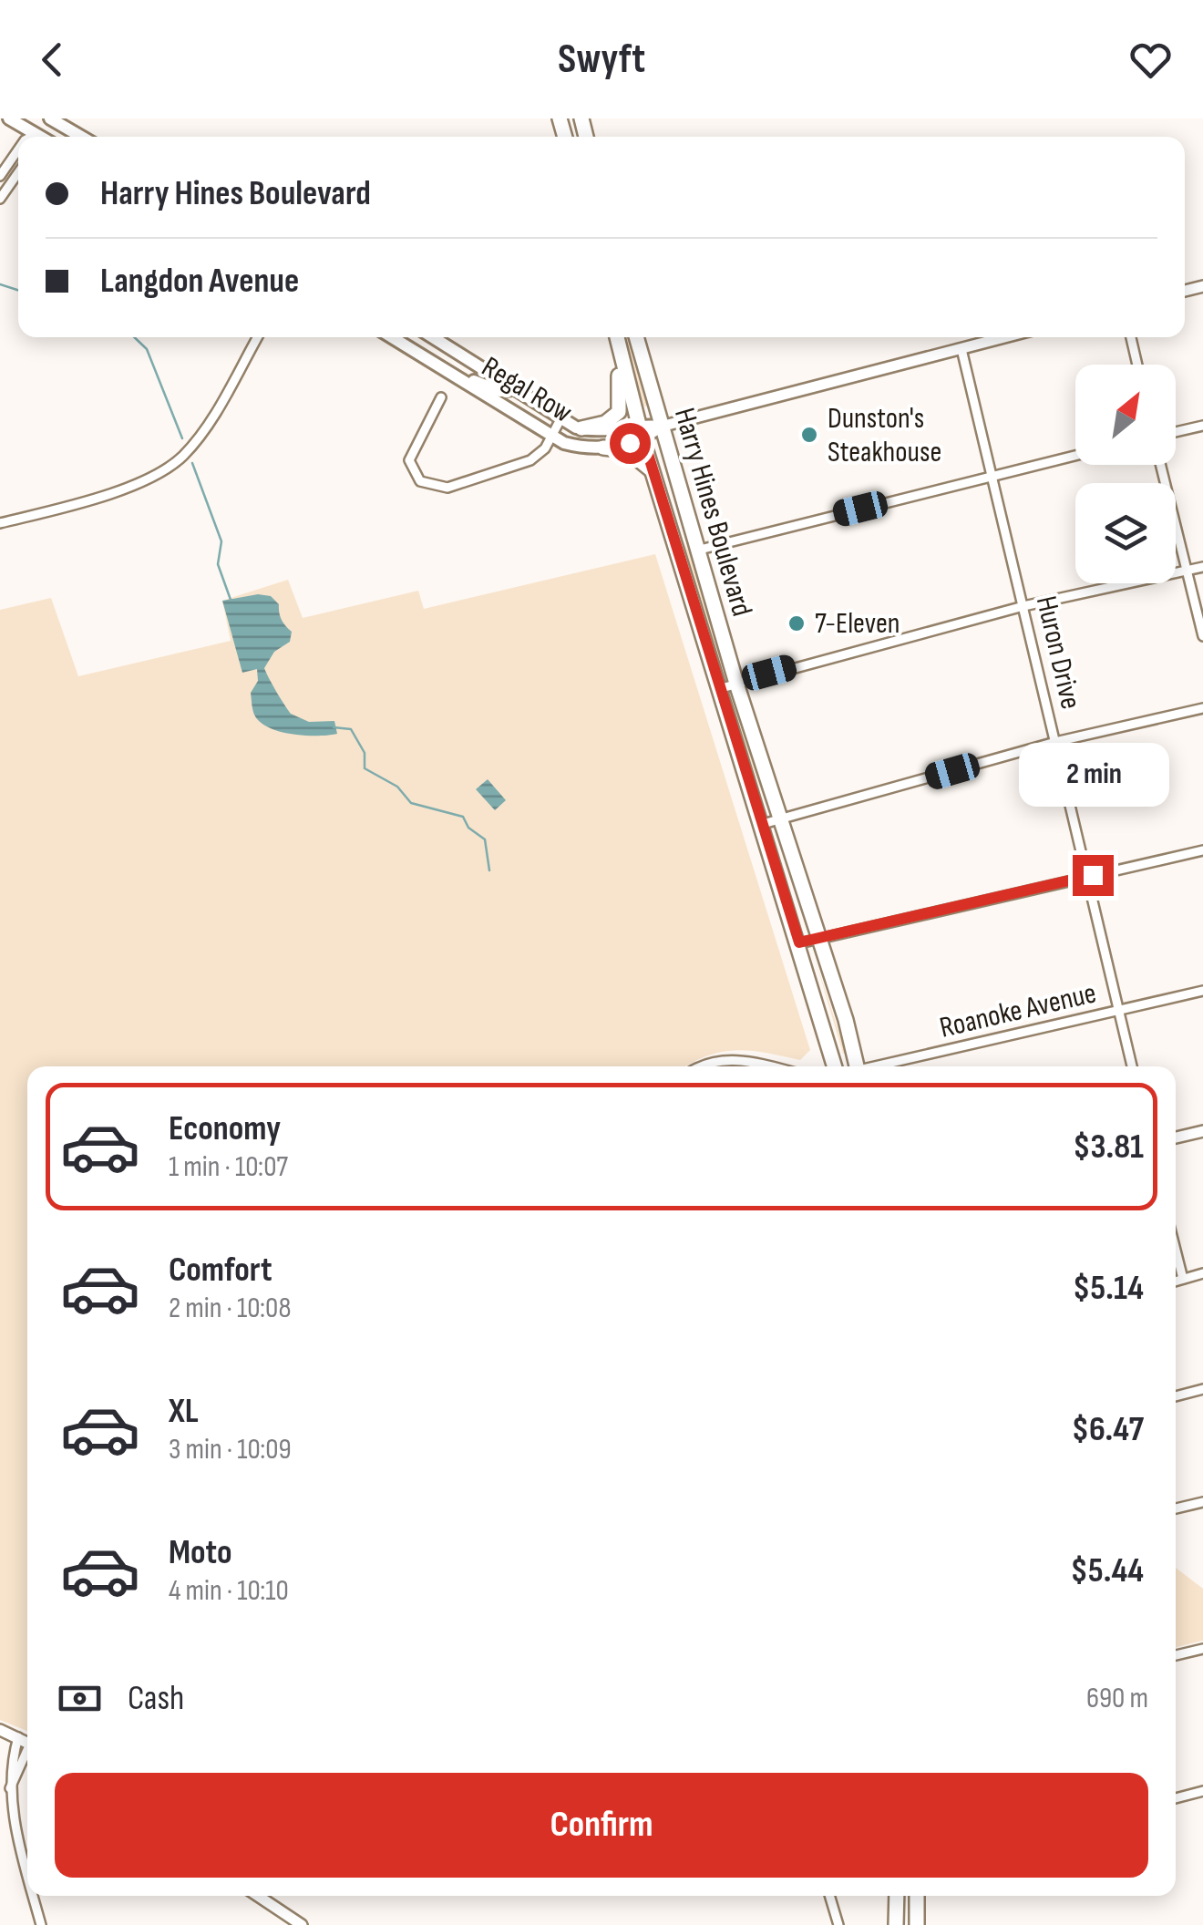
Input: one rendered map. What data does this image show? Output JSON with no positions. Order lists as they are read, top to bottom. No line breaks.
{"streets":{"main road":["Regal Row","Harry Hines Boulevard"],"street":["Huron Drive","Roanoke Avenue"]},"crossings":[["Regal Row","Harry Hines Boulevard"],["Huron Drive","Roanoke Avenue"]],"places":["Dunston's Steakhouse","7-Eleven"],"north":"top right","page":{"header":"Swyft","banner":["Harry Hines Boulevard","Langdon Avenue"],"bubble":"2 min","list":[{"name":"Economy","note":"1 min · 10:07","value":"$3.81"},{"name":"Comfort","note":"2 min · 10:08","value":"$5.14"},{"name":"XL","note":"3 min · 10:09","value":"$6.47"},{"name":"Moto","note":"4 min · 10:10","value":"$5.44"}],"pay":["Cash","690 m"],"buttons":"Confirm"}}
